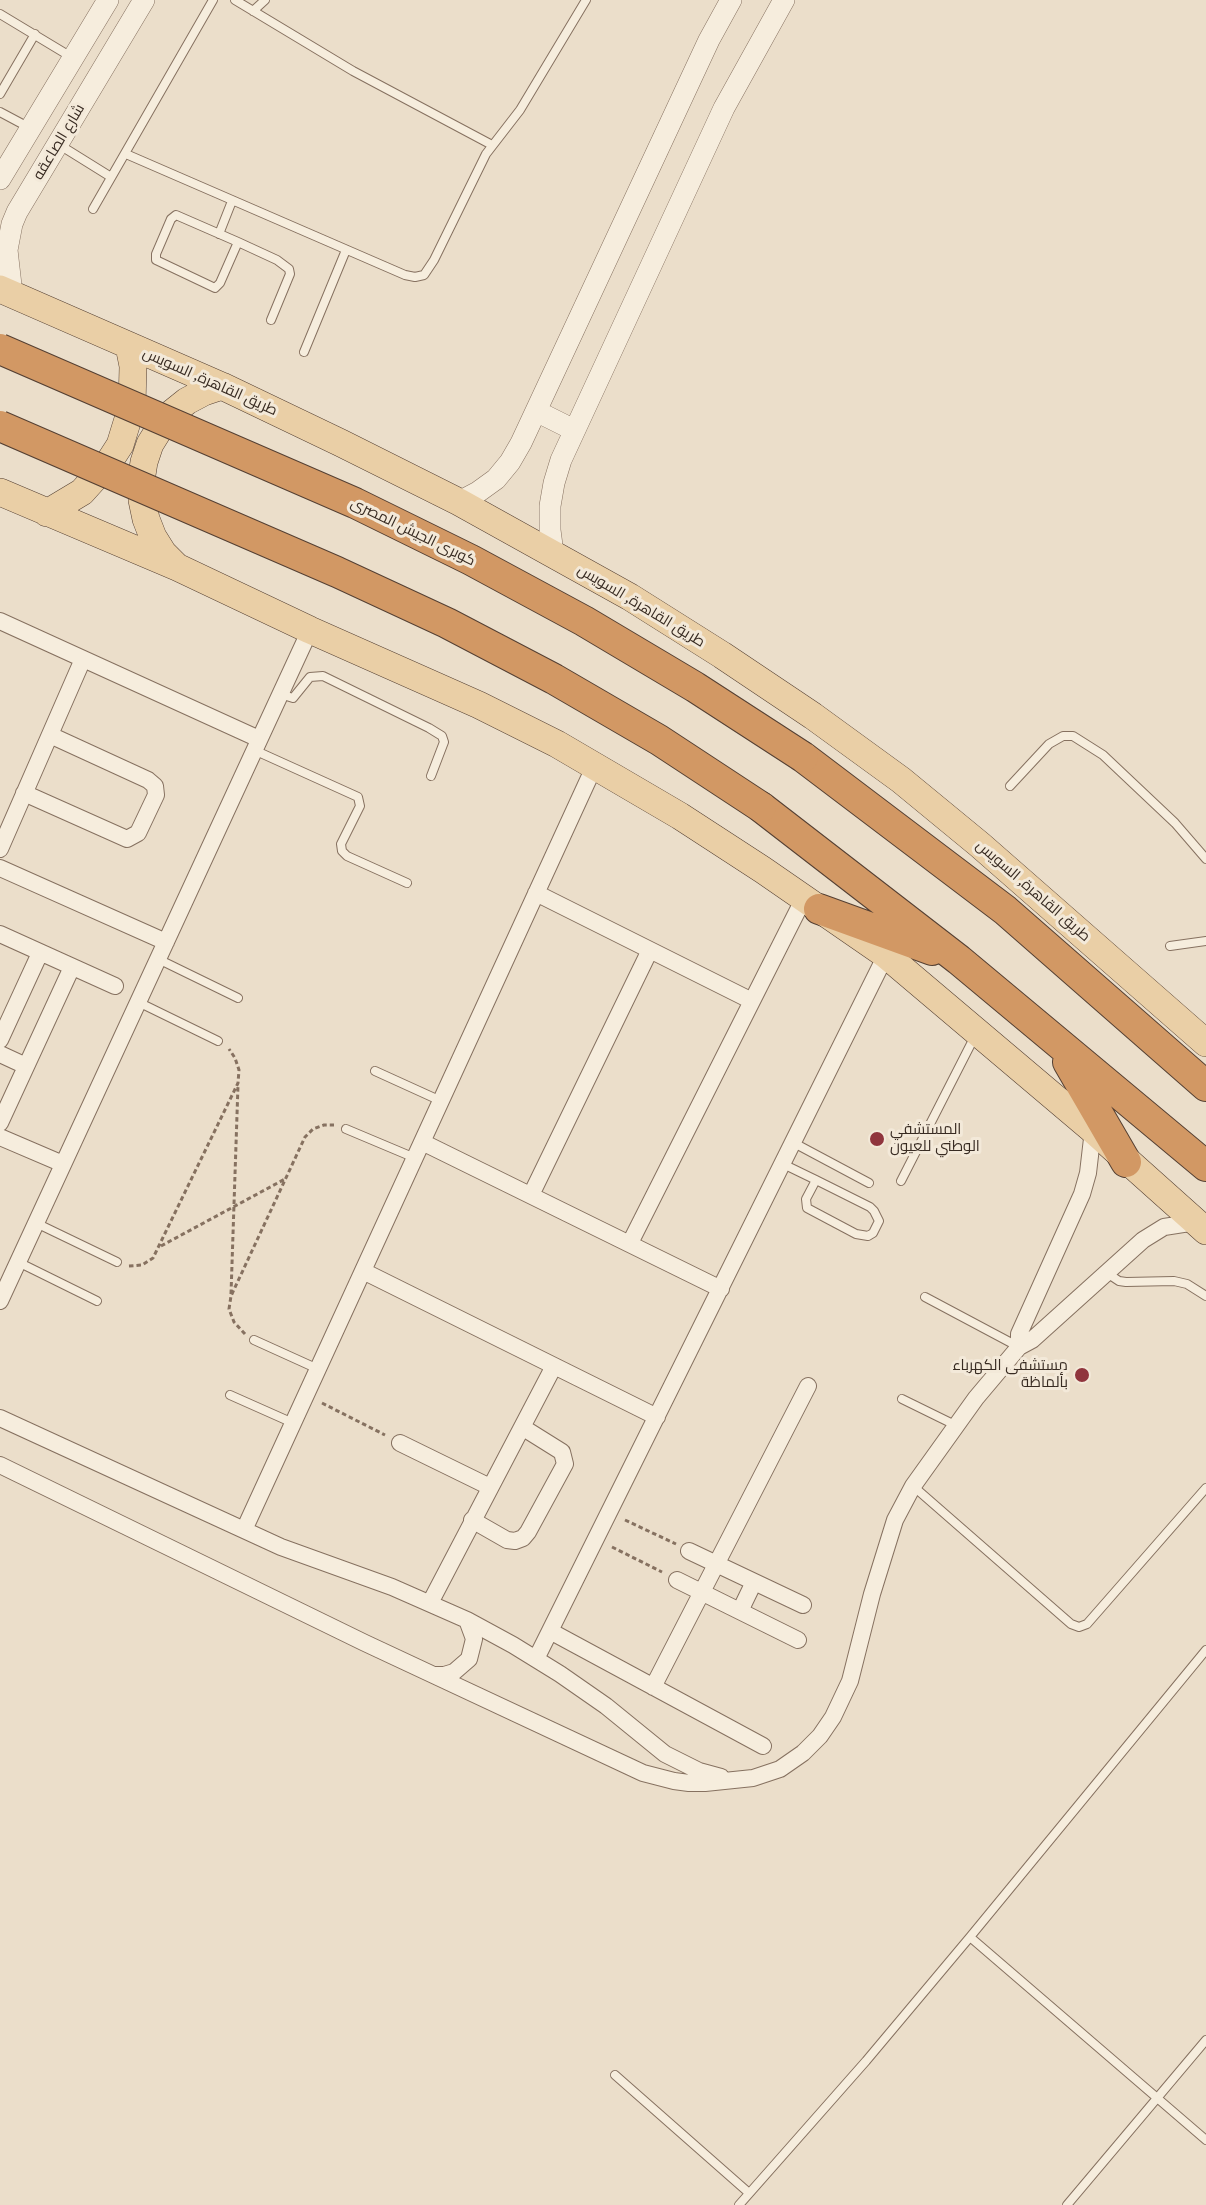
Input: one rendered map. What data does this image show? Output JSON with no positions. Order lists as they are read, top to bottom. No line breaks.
{"streets":{"highway":["كوبرى الجيش المصرى"],"main road":["طريق القاهرة, السويس"],"street":["شارع الصاعقه"]},"crossings":[["شارع الصاعقه","طريق القاهرة, السويس"]],"places":["المستشفي الوطني للعيون","مستشفى الكهرباء بألماظة"]}
